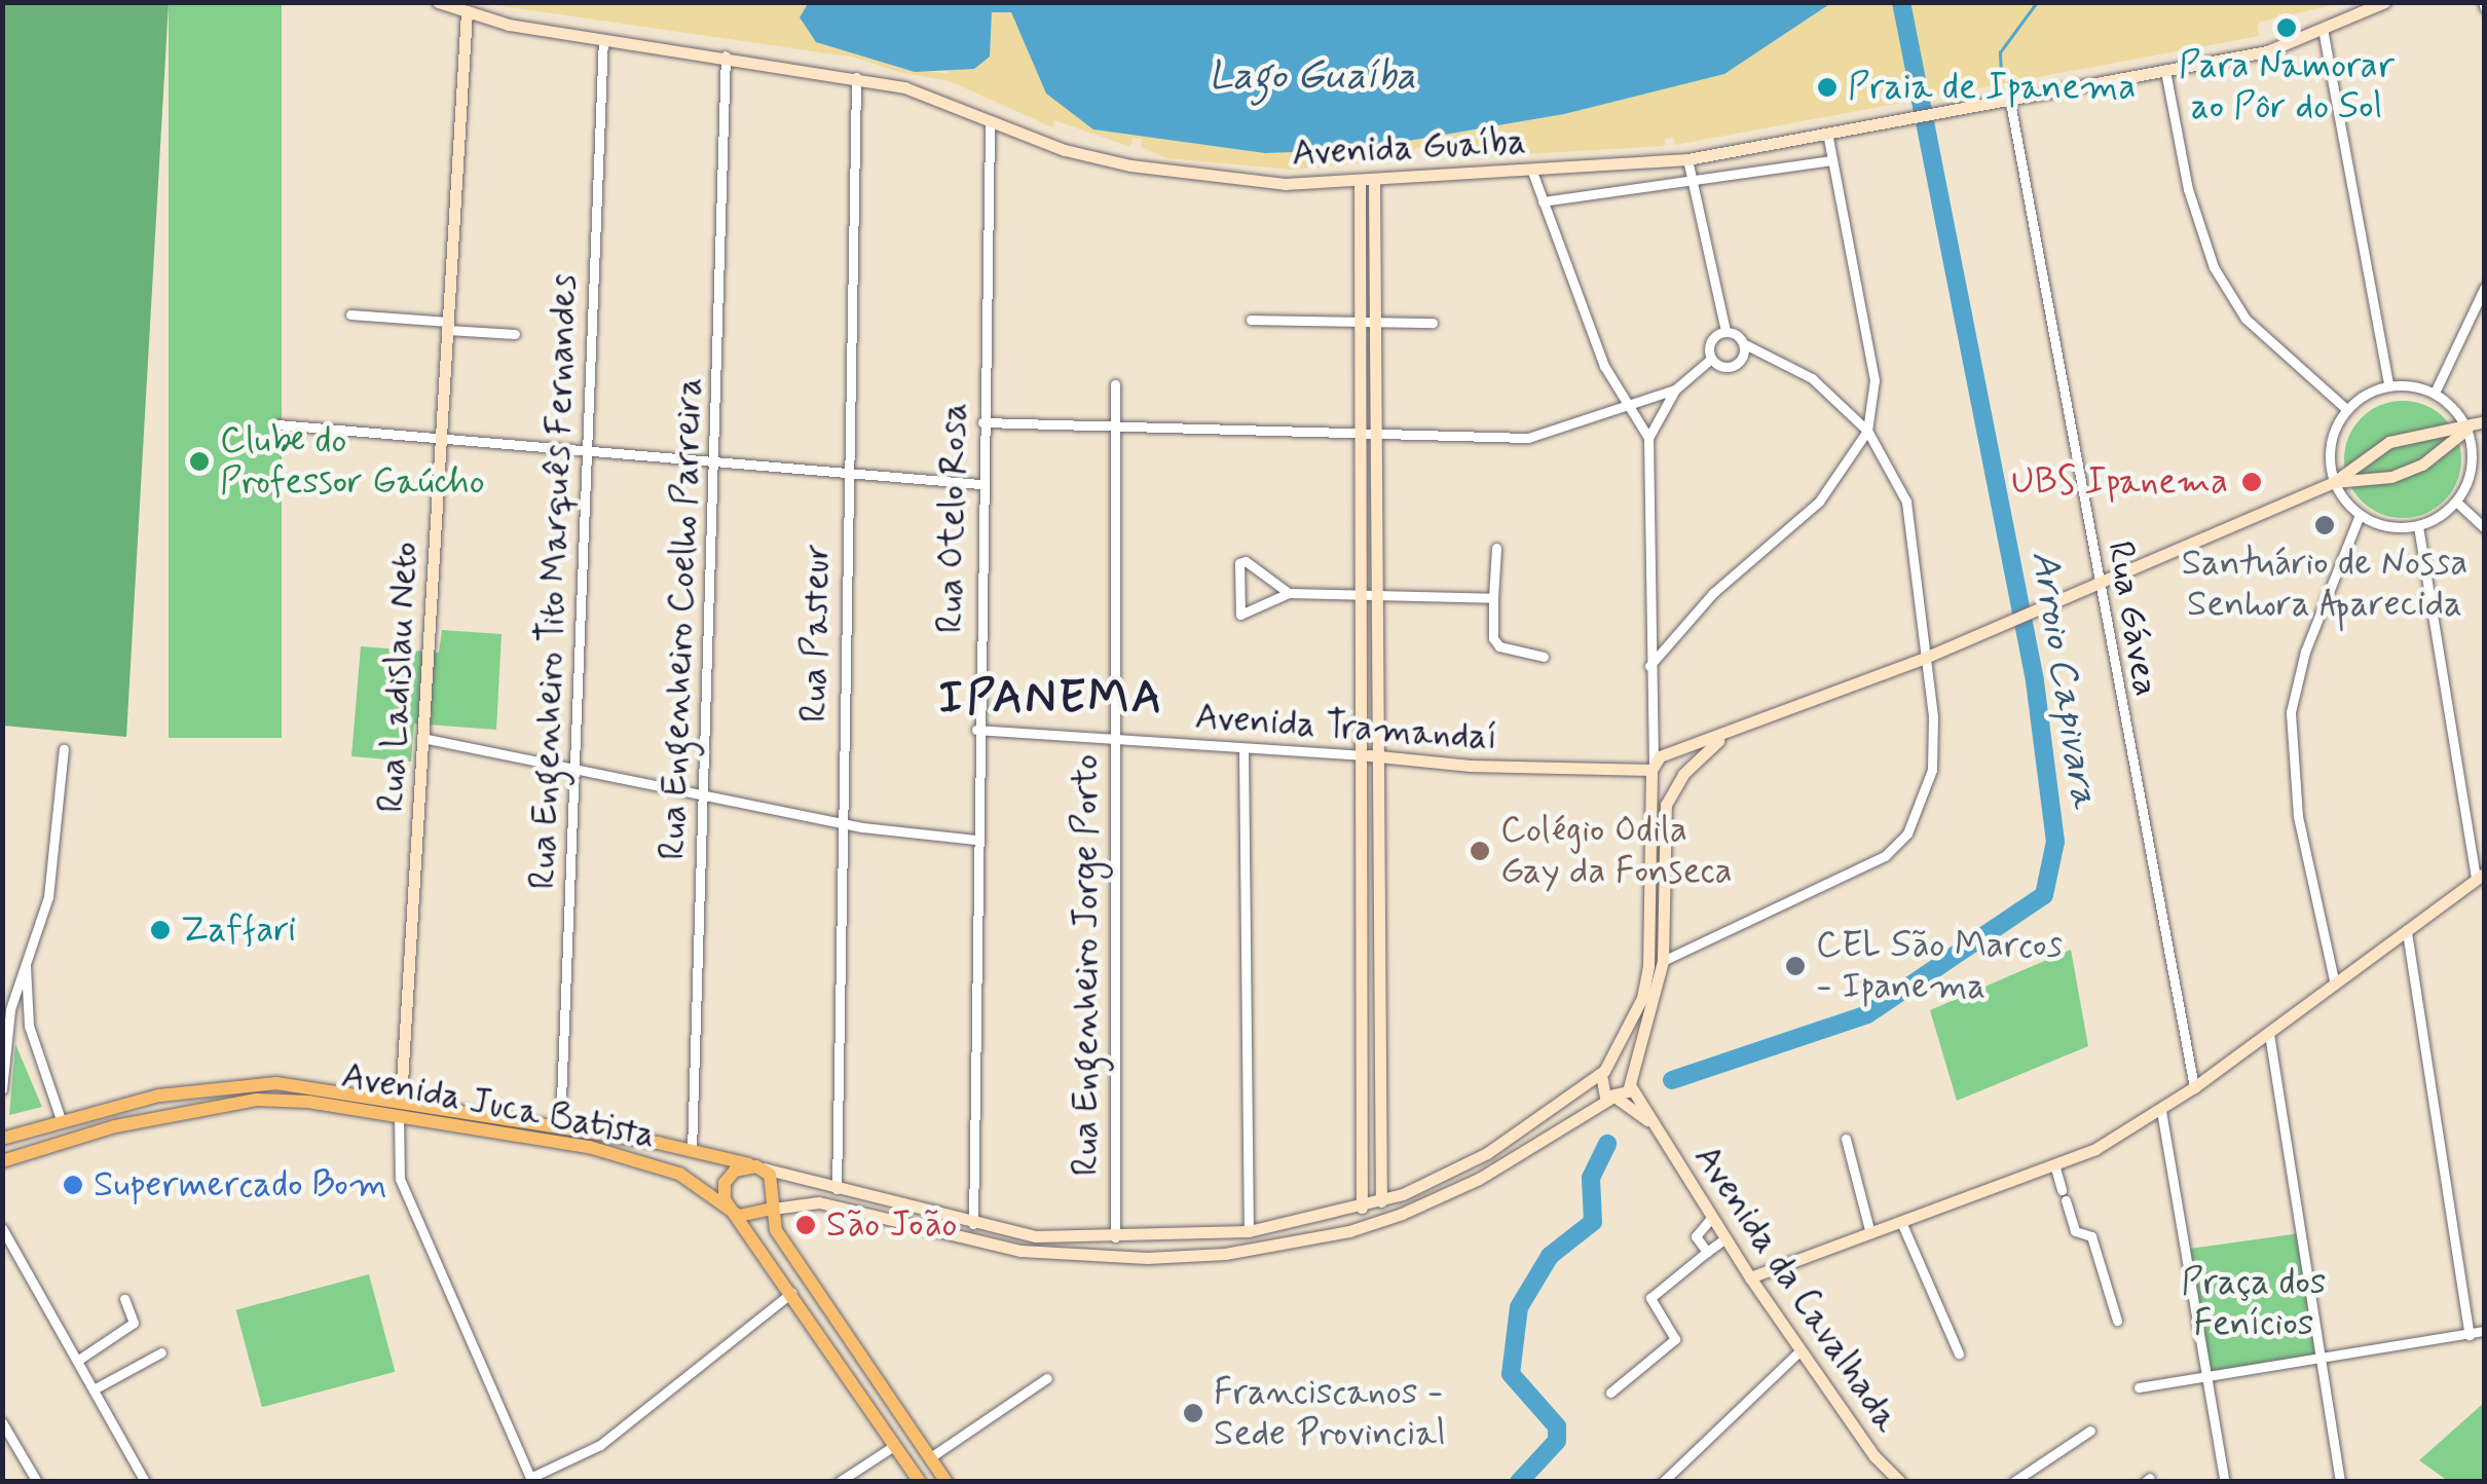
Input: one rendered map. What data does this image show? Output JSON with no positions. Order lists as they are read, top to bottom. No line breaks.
{"streets":{"main road":["Avenida Juca Batista"],"street":["Avenida Guaíba","Rua Otelo Rosa","Rua Engenheiro Tito Marquês Fernandes","Rua Engenheiro Coelho Parreira","Rua Gávea","Rua Pasteur","Rua Ladislau Neto","Avenida Tramandaí","Rua Engenheiro Jorge Porto","Avenida da Cavalhada"]},"crossings":[["Avenida Guaíba","Rua Otelo Rosa"],["Avenida Guaíba","Rua Engenheiro Tito Marquês Fernandes"],["Avenida Guaíba","Rua Engenheiro Coelho Parreira"],["Avenida Guaíba","Rua Gávea"],["Avenida Guaíba","Rua Pasteur"],["Avenida Guaíba","Rua Ladislau Neto"],["Rua Otelo Rosa","Avenida Tramandaí"],["Rua Otelo Rosa","Avenida Juca Batista"],["Rua Engenheiro Tito Marquês Fernandes","Avenida Juca Batista"],["Rua Engenheiro Coelho Parreira","Avenida Juca Batista"],["Rua Pasteur","Avenida Juca Batista"],["Rua Ladislau Neto","Avenida Juca Batista"],["Avenida Tramandaí","Rua Engenheiro Jorge Porto"],["Rua Engenheiro Jorge Porto","Avenida Juca Batista"]],"districts":["IPANEMA"],"water":["Lago Guaíba","Arroio Capivara"],"parks":["Praça dos Fenícios"],"places":["Para Namorar ao Pôr do Sol","Praia de Ipanema","Clube do Professor Gaúcho","UBS Ipanema","Santuário de Nossa Senhora Aparecida","Colégio Odila Gay da Fonseca","Zaffari","CEL São Marcos - Ipanema","Supermercado Bom","São João","Franciscanos - Sede Provincial"]}
